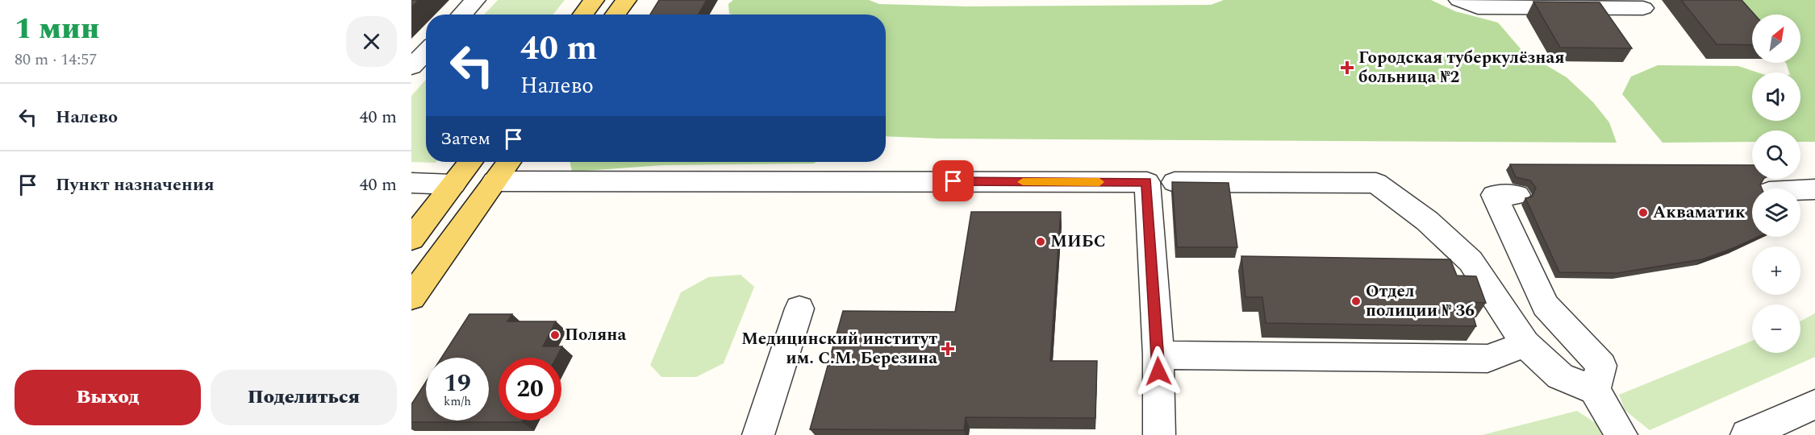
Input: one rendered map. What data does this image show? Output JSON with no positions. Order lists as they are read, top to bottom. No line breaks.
{"places":{"health":["Городская туберкулёзная больница №2","Медицинский институт им. С.М. Березина"],"other":["Акваматик","МИБС","Отдел полиции № 36","Поляна"]},"north":"top right","page":{"heading":["1 мин","80 m · 14:57"],"map_buttons":["+","−"],"turn":["40 m","Налево"],"list":[{"name":"Налево","value":"40 m"},{"name":"Пункт назначения","value":"40 m"}],"then":"Затем","speed":"19 km/h","limit":"20","buttons":["Выход","Поделиться"]}}
